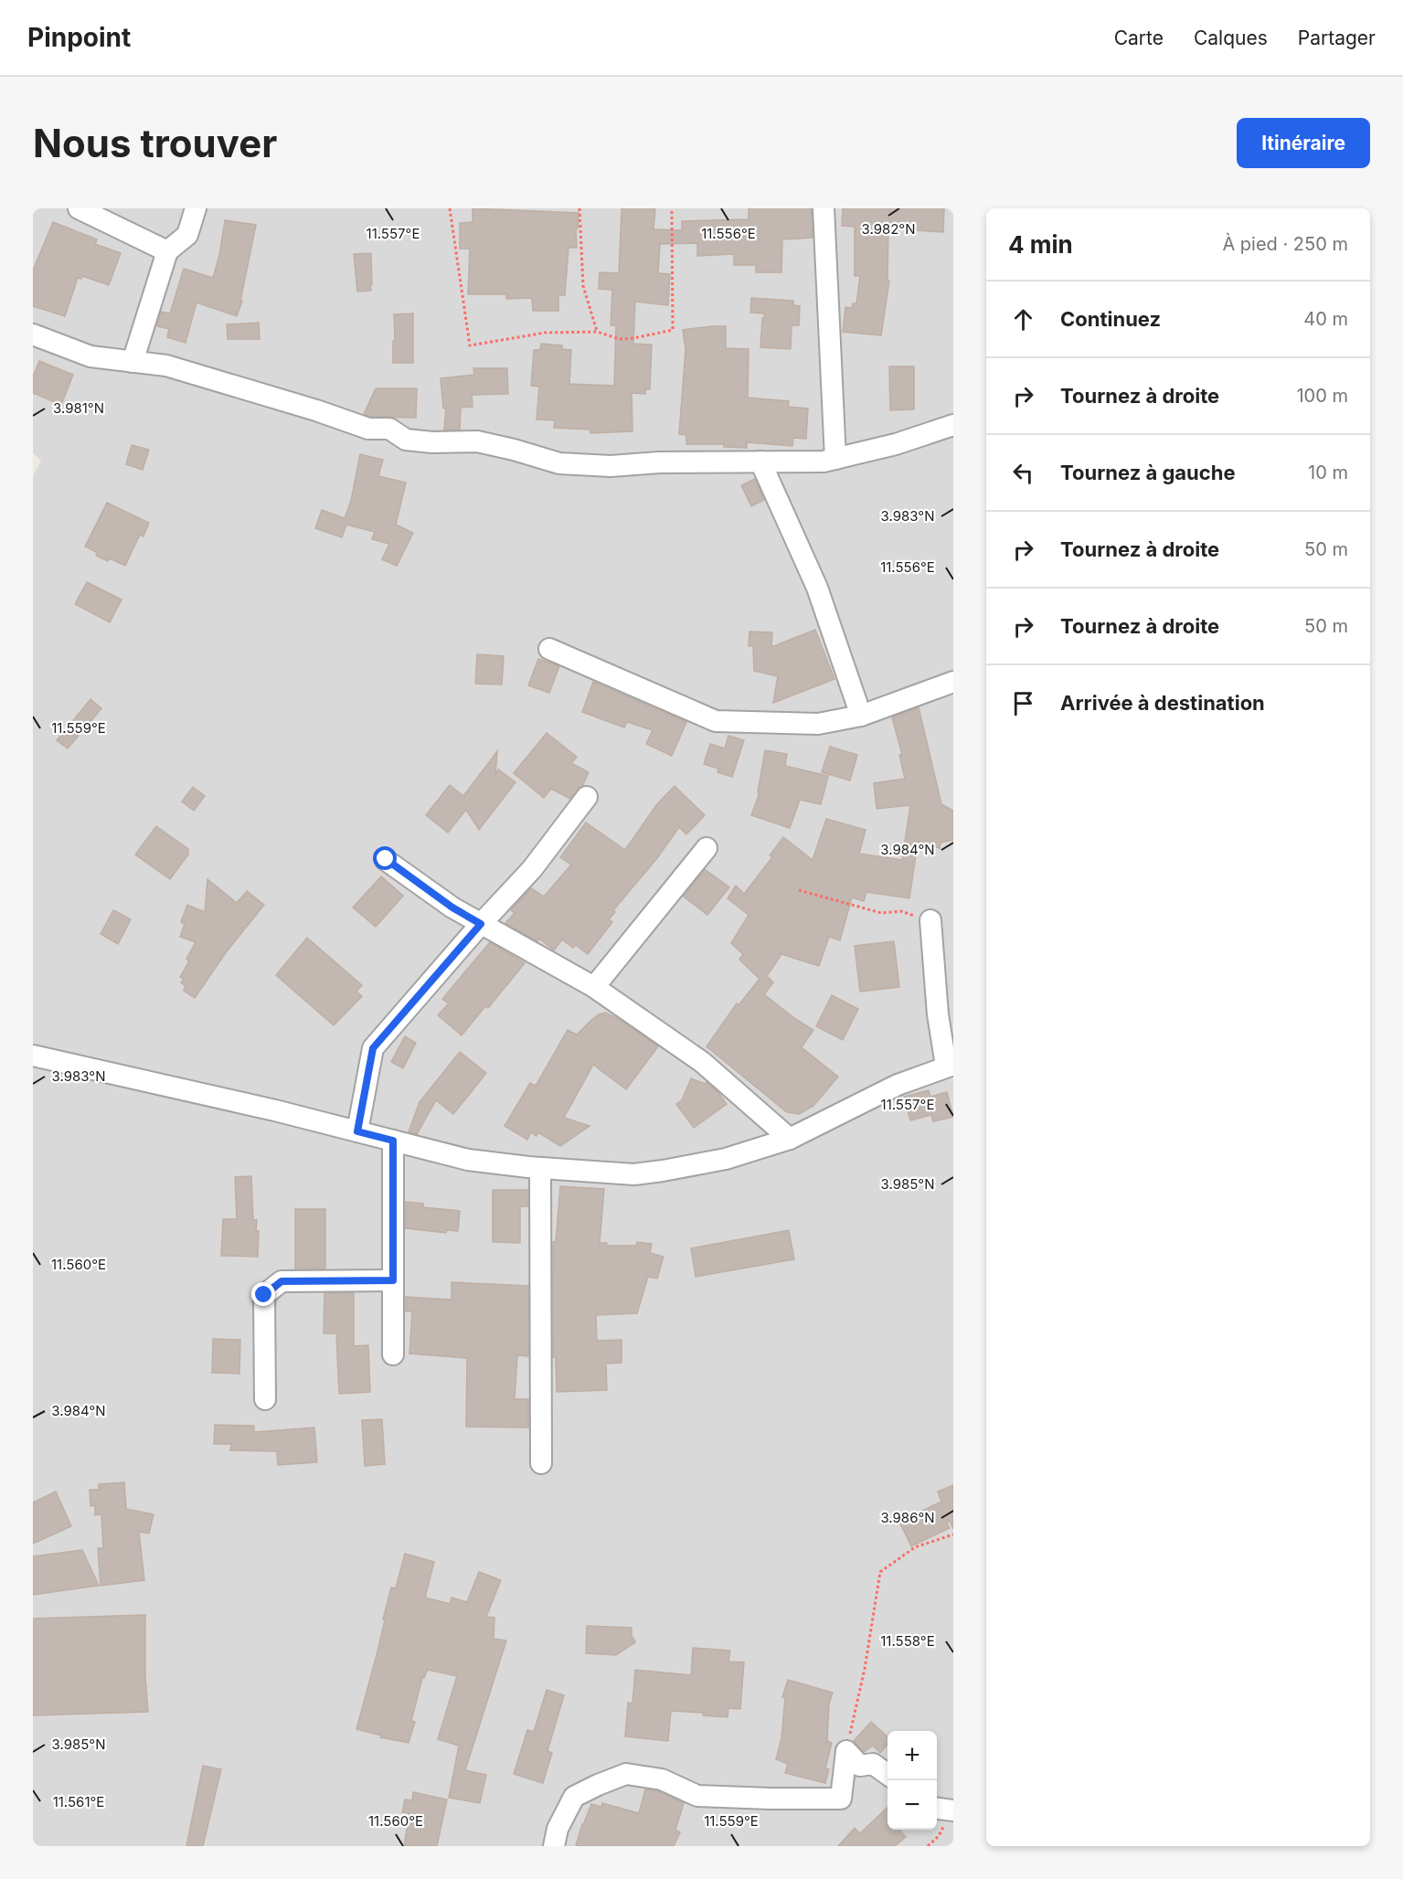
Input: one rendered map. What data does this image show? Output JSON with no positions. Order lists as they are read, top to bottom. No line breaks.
{"page":{"header":"Pinpoint","nav":["Carte","Calques","Partager"],"buttons":"Itinéraire","title":"Nous trouver","heading":["4 min","À pied · 250 m"],"list":[["Continuez","40 m"],["Tournez à droite","100 m"],["Tournez à gauche","10 m"],["Tournez à droite","50 m"],["Tournez à droite","50 m"],"Arrivée à destination"],"map_buttons":["+","−"]},"coordinates":["3.982°N","11.557°E","11.556°E","3.981°N","3.983°N","11.559°E","3.984°N","3.985°N","11.560°E","3.986°N","11.558°E","11.561°E"]}
